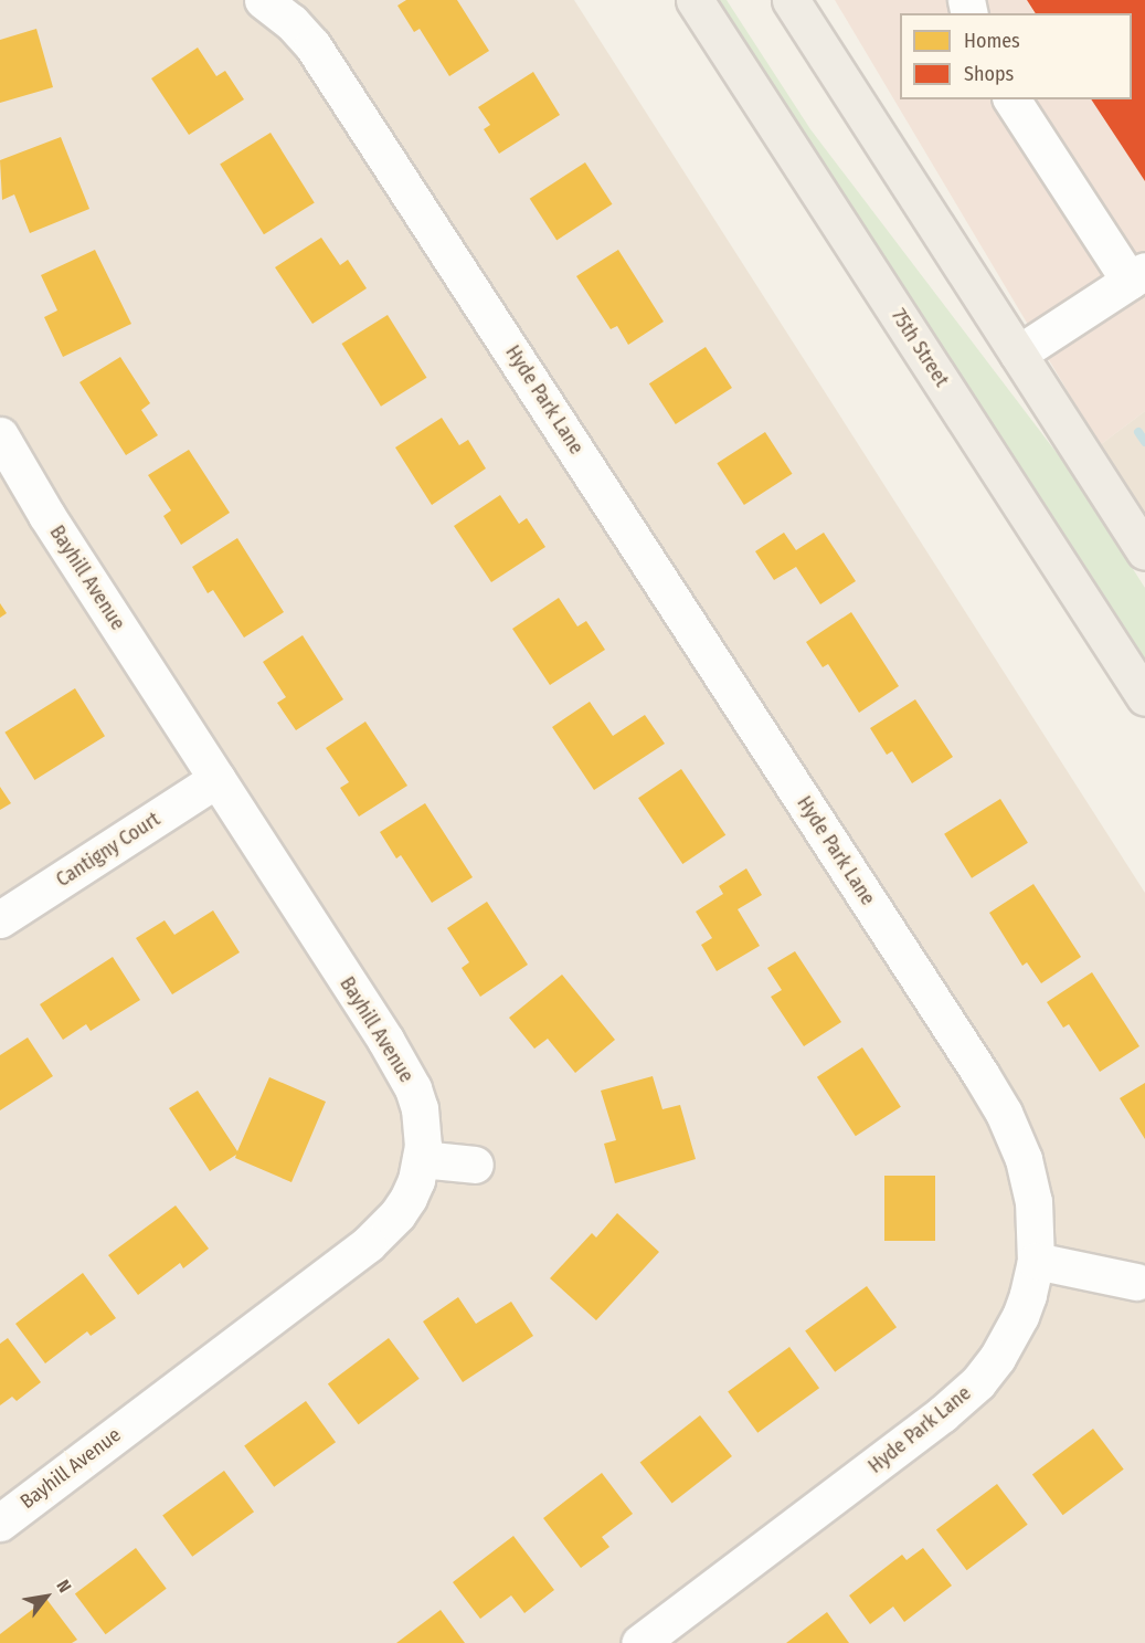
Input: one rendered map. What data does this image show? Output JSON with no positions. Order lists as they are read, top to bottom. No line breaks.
{"streets":{"main road":["75th Street"],"street":["Hyde Park Lane","Bayhill Avenue","Cantigny Court"]},"crossings":[["Bayhill Avenue","Cantigny Court"]],"legend":["Homes","Shops"],"north":"top right"}
